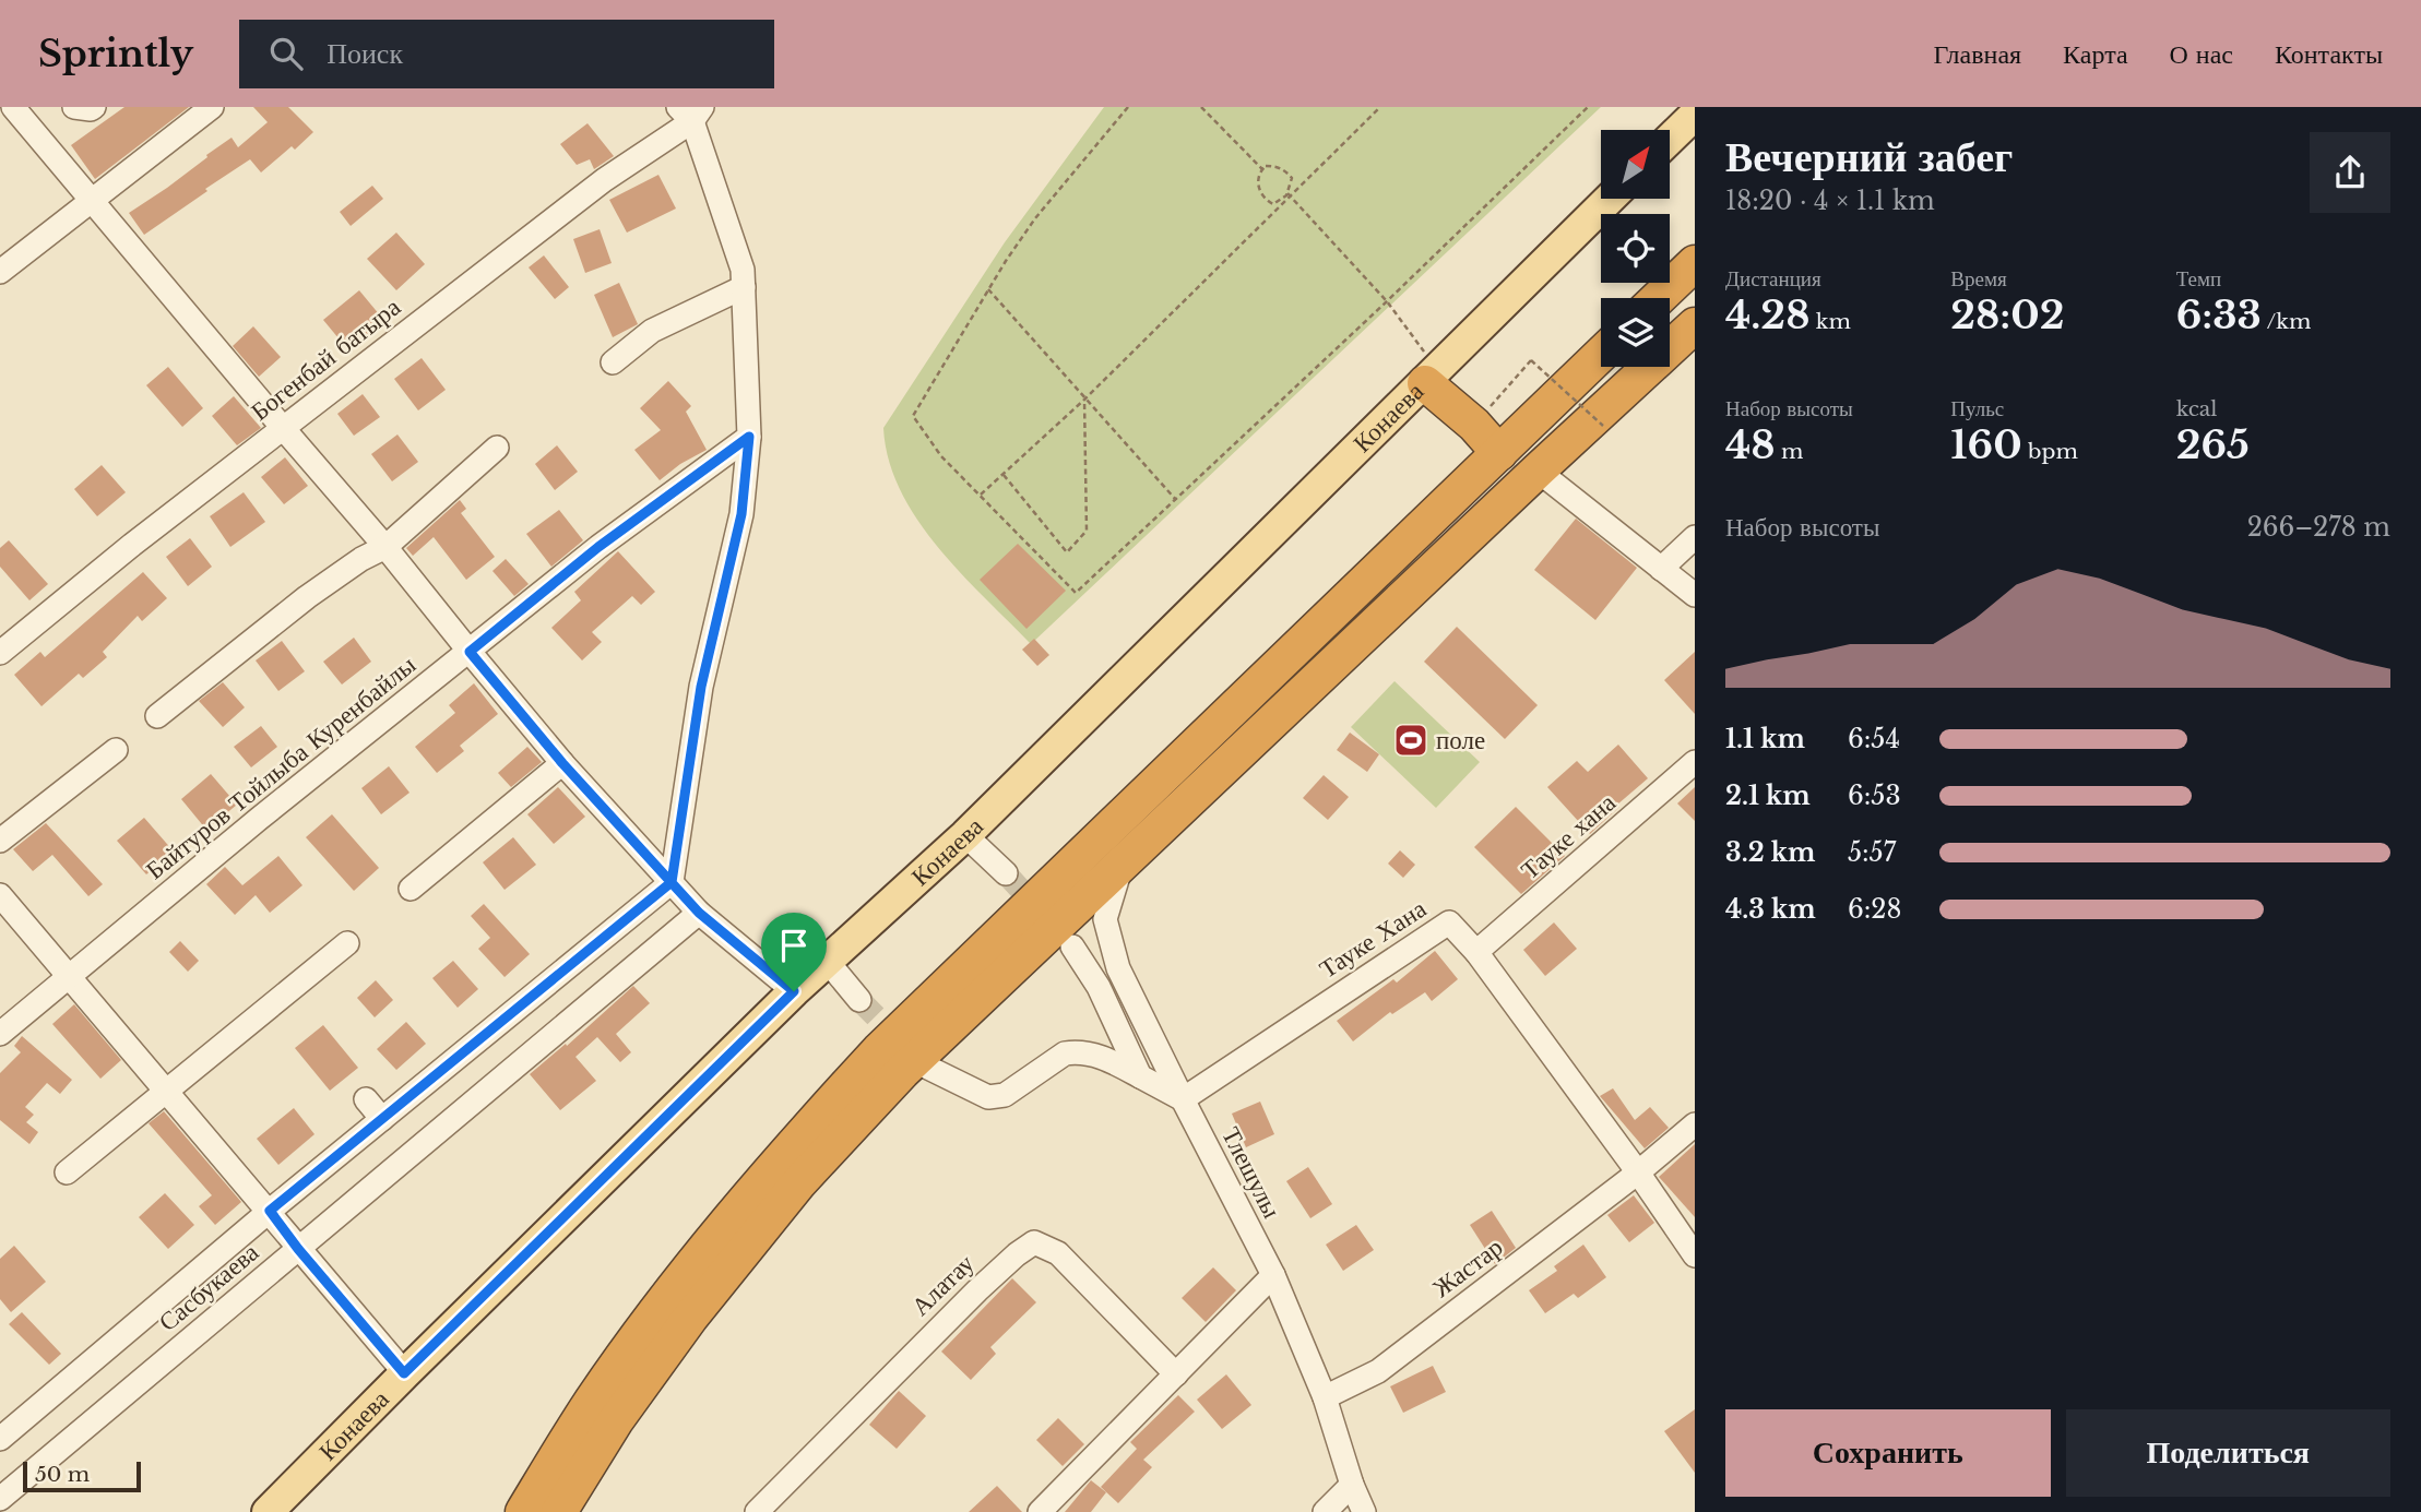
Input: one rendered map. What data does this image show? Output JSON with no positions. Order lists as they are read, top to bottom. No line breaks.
{"streets":{"main road":["Конаева"],"street":["Богенбай батыра","Байтуров Тойлыба Куренбайлы","Тауке хана","Тауке Хана","Тлешулы","Жастар","Алатау","Сасбукаева"]},"crossings":[["Тауке хана","Тауке Хана"],["Тауке Хана","Тлешулы"],["Тауке Хана","Жастар"],["Тлешулы","Жастар"]],"places":{"sports":["поле"]},"scale_bar":"50 m","north":"top right","page":{"header":"Sprintly","search":"Поиск","nav":["Главная","Карта","О нас","Контакты"],"heading":["Вечерний забег","18:20 · 4 × 1.1 km"],"stats":[["Дистанция","4.28 km"],["Время","28:02"],["Темп","6:33 /km"],["Набор высоты","48 m"],["Пульс","160 bpm"],["kcal","265"]],"chart":["Набор высоты","266–278 m"],"list":[{"name":"1.1 km","note":"6:54"},{"name":"2.1 km","note":"6:53"},{"name":"3.2 km","note":"5:57"},{"name":"4.3 km","note":"6:28"}],"buttons":["Сохранить","Поделиться"],"scale":"50 m"}}
